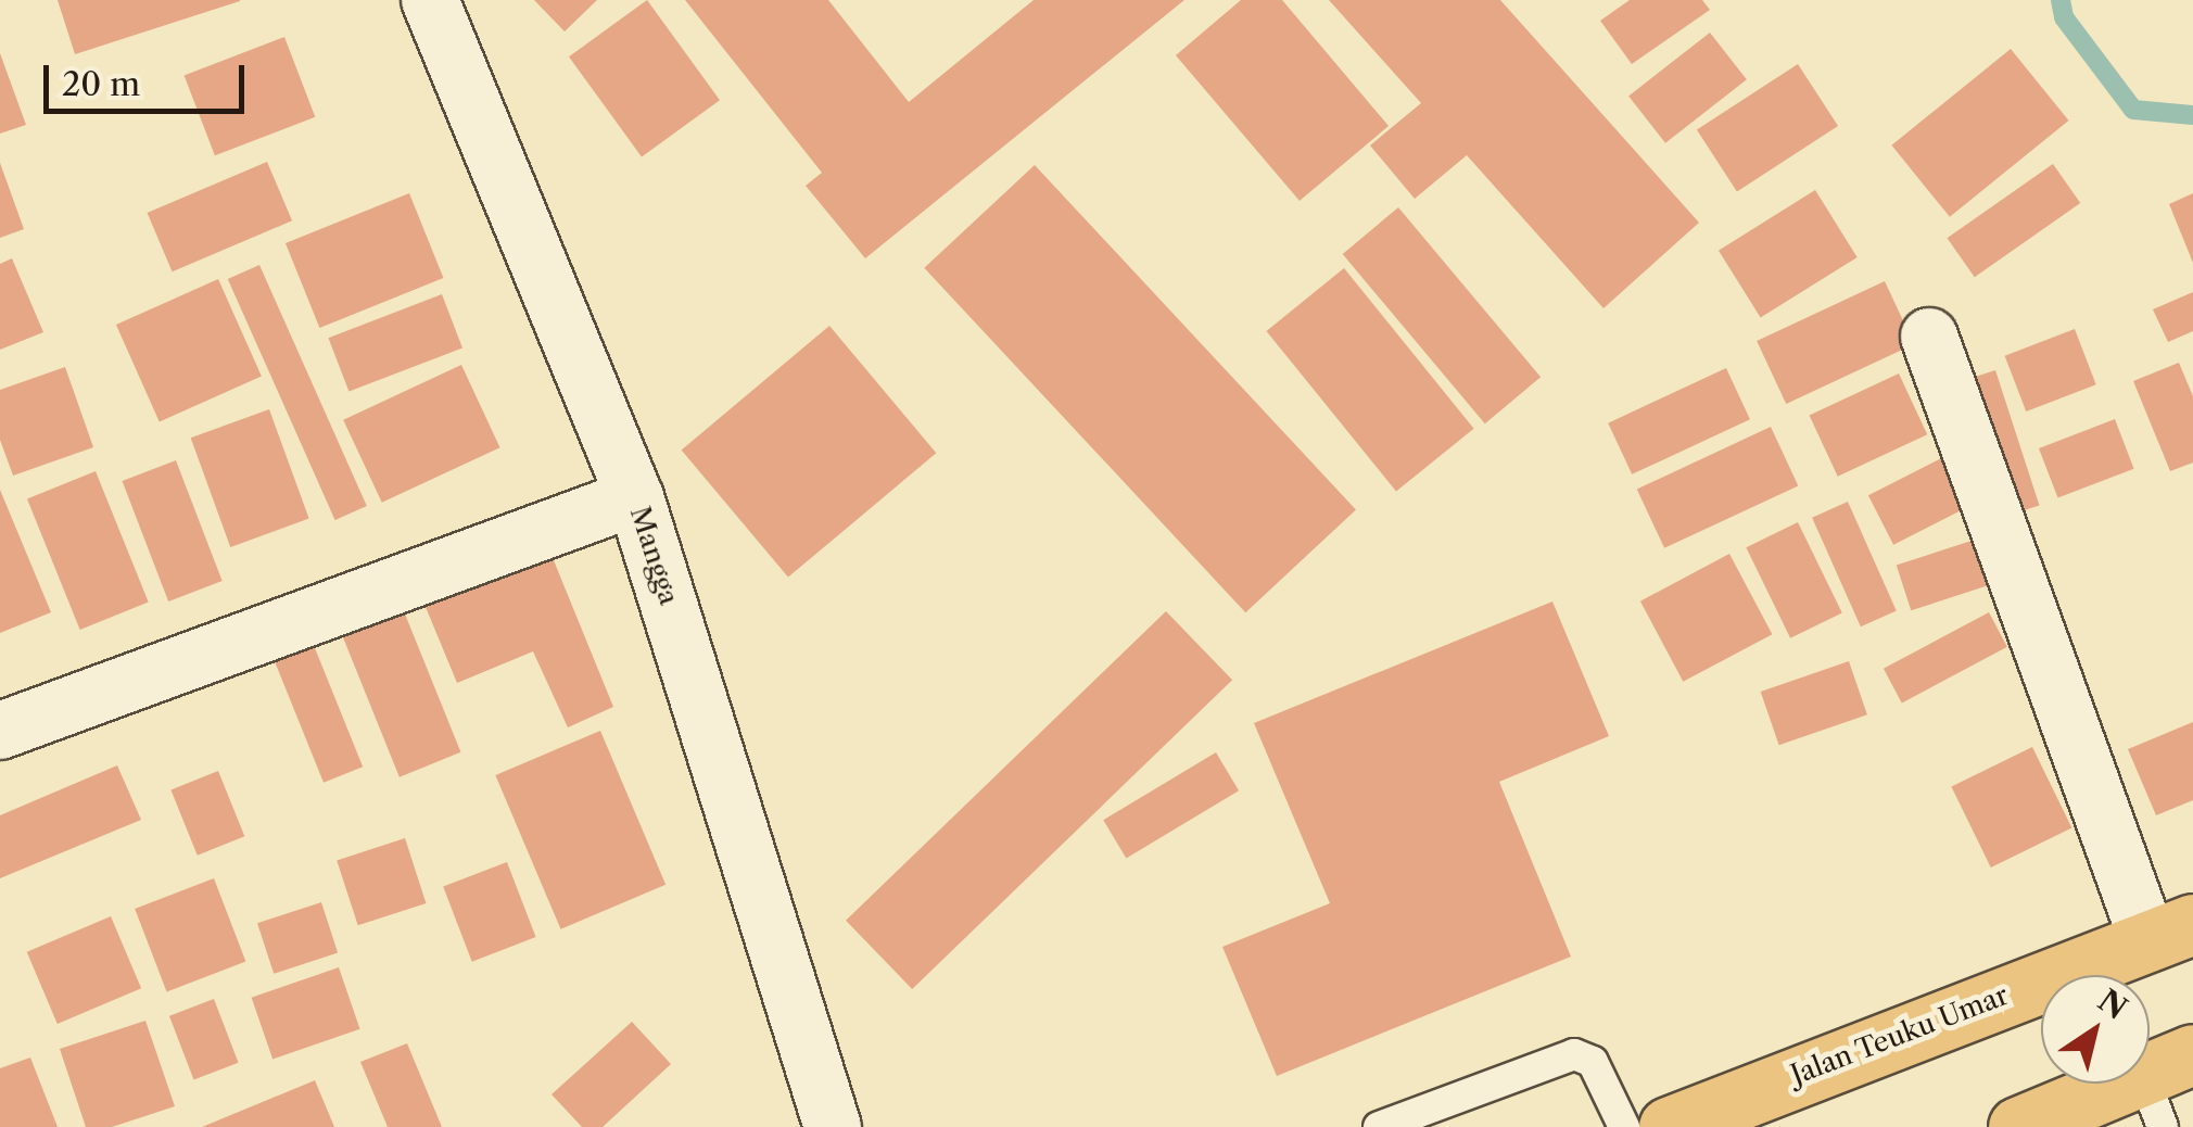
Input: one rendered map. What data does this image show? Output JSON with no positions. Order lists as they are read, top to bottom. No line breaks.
{"streets":{"highway":["Jalan Teuku Umar"],"street":["Mangga"]},"scale_bar":"20 m","north":"top right"}
